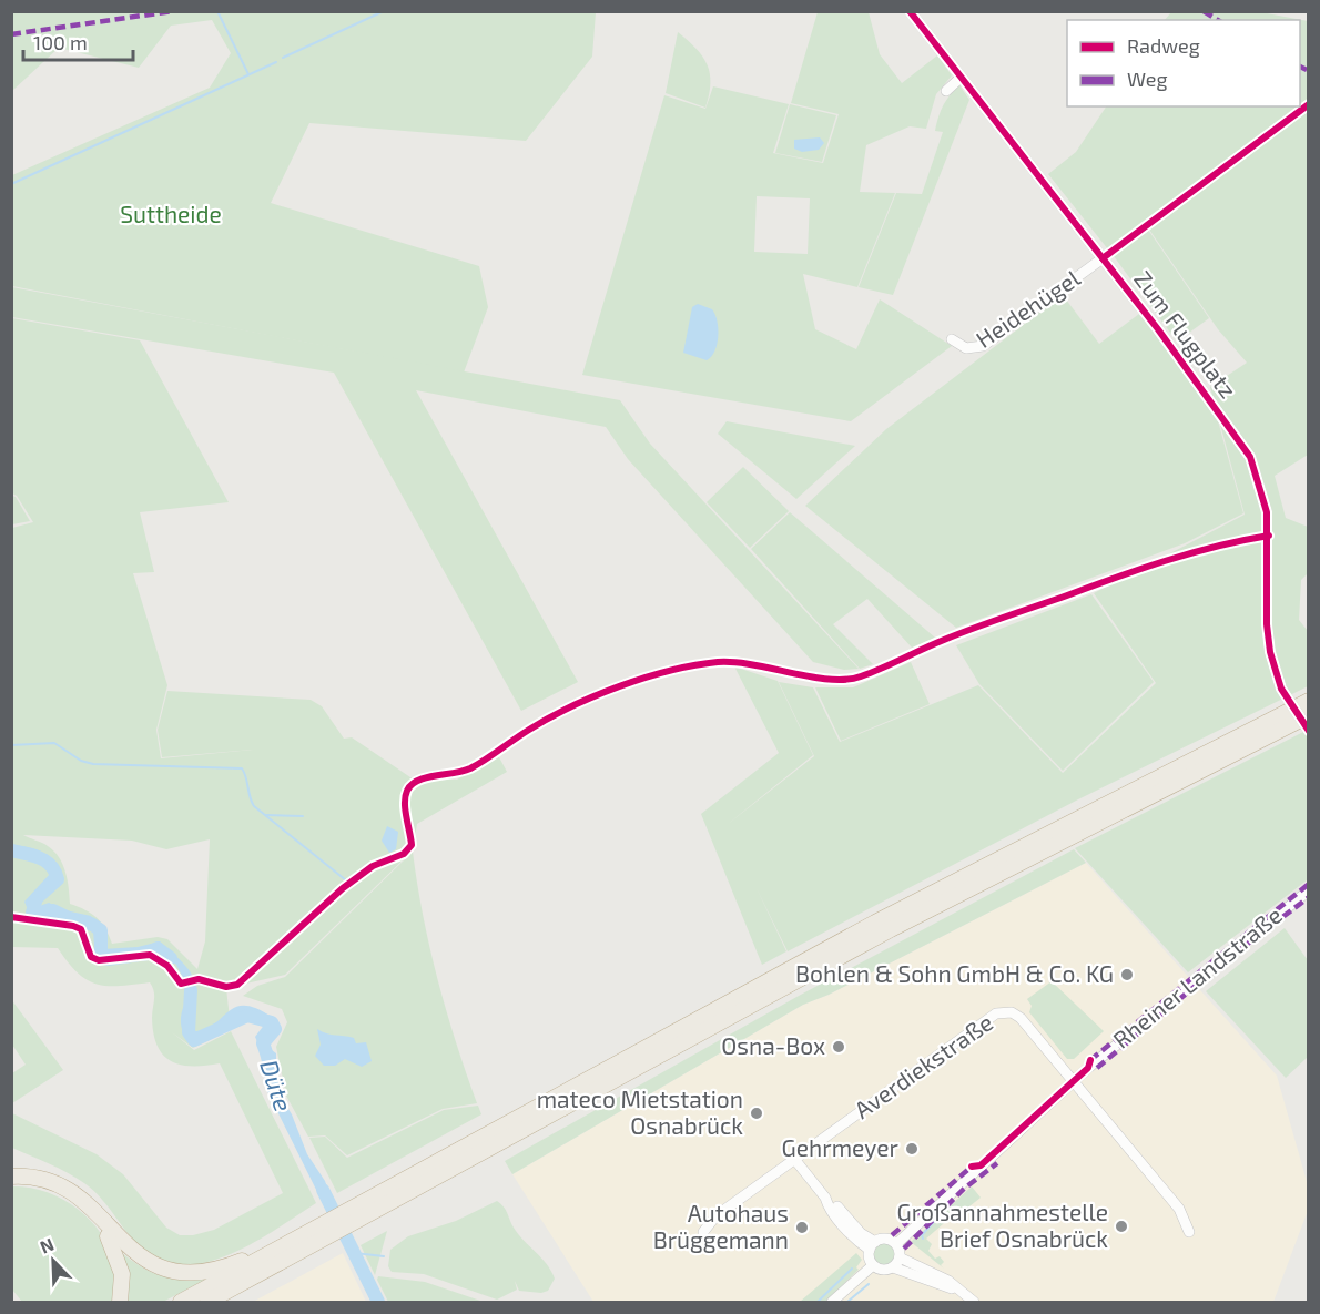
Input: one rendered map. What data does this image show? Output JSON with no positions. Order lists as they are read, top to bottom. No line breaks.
{"streets":{"street":["Heidehügel","Zum Flugplatz","Rheiner Landstraße","Averdiekstraße"]},"crossings":[["Heidehügel","Zum Flugplatz"],["Rheiner Landstraße","Averdiekstraße"]],"water":["Düte"],"parks":["Suttheide"],"places":["Bohlen & Sohn GmbH & Co. KG","Osna-Box","mateco Mietstation Osnabrück","Gehrmeyer","Großannahmestelle Brief Osnabrück","Autohaus Brüggemann"],"legend":["Radweg","Weg"],"scale_bar":"100 m","north":"top left"}
